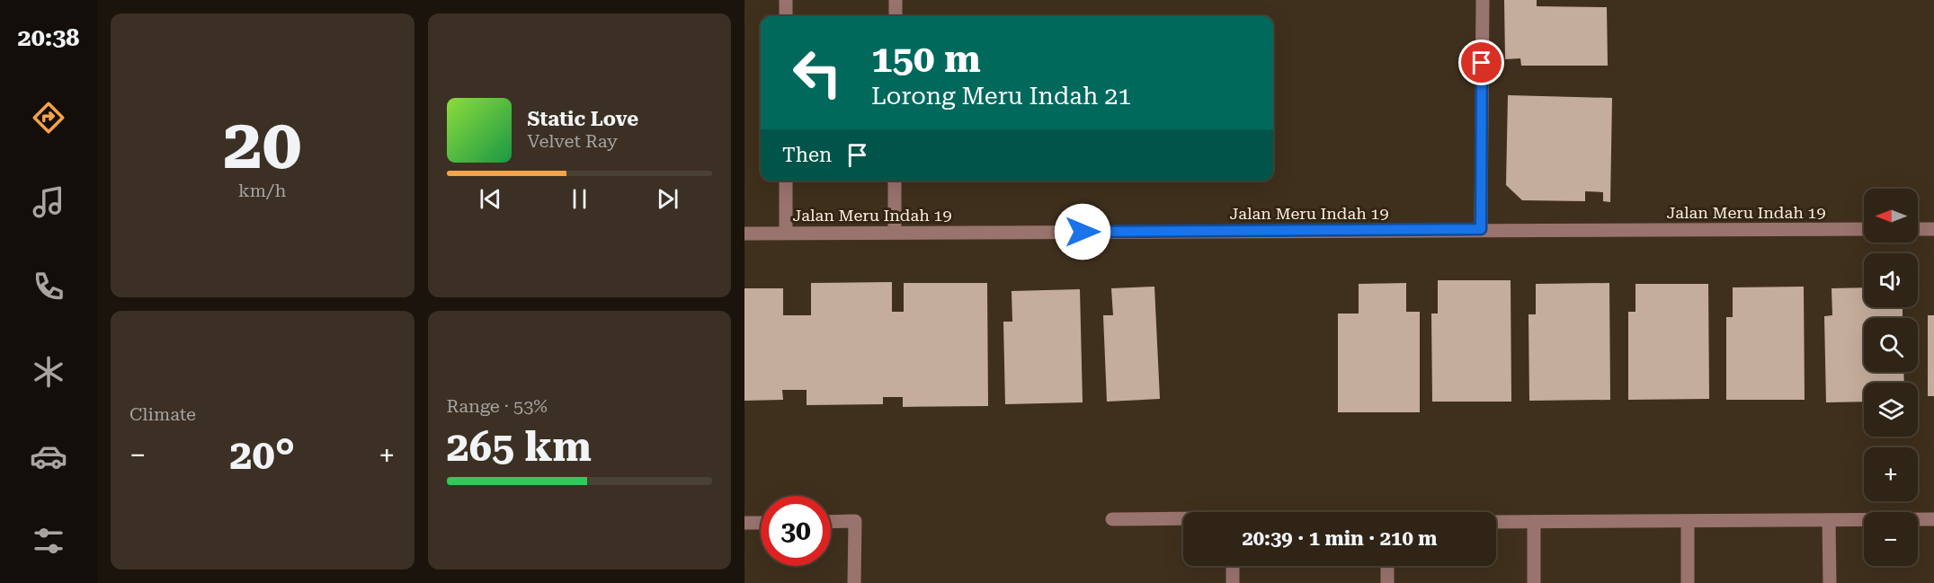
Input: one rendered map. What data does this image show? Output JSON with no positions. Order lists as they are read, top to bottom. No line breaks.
{"streets":{"street":["Jalan Meru Indah 19"]},"north":"left","page":{"tabs":"20:38","tile":[["20","km/h"],"Climate",["Range · 53%","265 km"]],"turn":["150 m","Lorong Meru Indah 21"],"song":["Static Love","Velvet Ray"],"then":"Then","map_buttons":["+","−"],"heat":["−","20°","+"],"limit":"30","trip":"20:39 · 1 min · 210 m"}}
